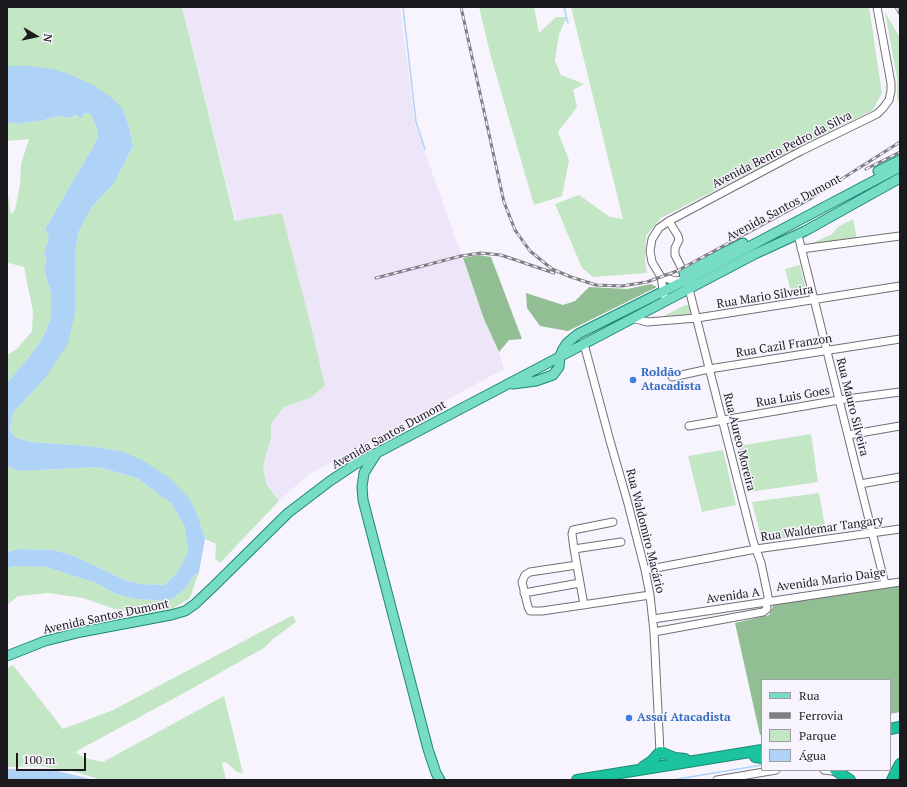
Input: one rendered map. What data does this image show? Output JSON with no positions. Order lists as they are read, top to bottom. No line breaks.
{"streets":{"main road":["Avenida Santos Dumont"],"street":["Avenida Bento Pedro da Silva","Rua Mario Silveira","Rua Cazil Franzon","Rua Luis Goes","Rua Mauro Silveira","Rua Aureo Moreira","Rua Waldemar Tangary","Rua Waldomiro Macário","Avenida Mario Daige","Avenida A"]},"crossings":[["Avenida Bento Pedro da Silva","Avenida Santos Dumont"],["Avenida Bento Pedro da Silva","Rua Aureo Moreira"],["Avenida Santos Dumont","Rua Mario Silveira"],["Avenida Santos Dumont","Rua Mauro Silveira"],["Avenida Santos Dumont","Rua Aureo Moreira"],["Avenida Santos Dumont","Rua Waldomiro Macário"],["Rua Mario Silveira","Rua Mauro Silveira"],["Rua Mario Silveira","Rua Aureo Moreira"],["Rua Cazil Franzon","Rua Mauro Silveira"],["Rua Cazil Franzon","Rua Aureo Moreira"],["Rua Luis Goes","Rua Mauro Silveira"],["Rua Luis Goes","Rua Aureo Moreira"],["Rua Mauro Silveira","Rua Waldemar Tangary"],["Rua Mauro Silveira","Avenida Mario Daige"],["Rua Aureo Moreira","Rua Waldemar Tangary"],["Rua Aureo Moreira","Avenida Mario Daige"],["Rua Aureo Moreira","Avenida A"],["Rua Waldemar Tangary","Rua Waldomiro Macário"],["Rua Waldomiro Macário","Avenida A"],["Avenida Mario Daige","Avenida A"]],"places":["Roldão Atacadista","Assaí Atacadista"],"legend":["Rua","Ferrovia","Parque","Água"],"scale_bar":"100 m","north":"right"}
